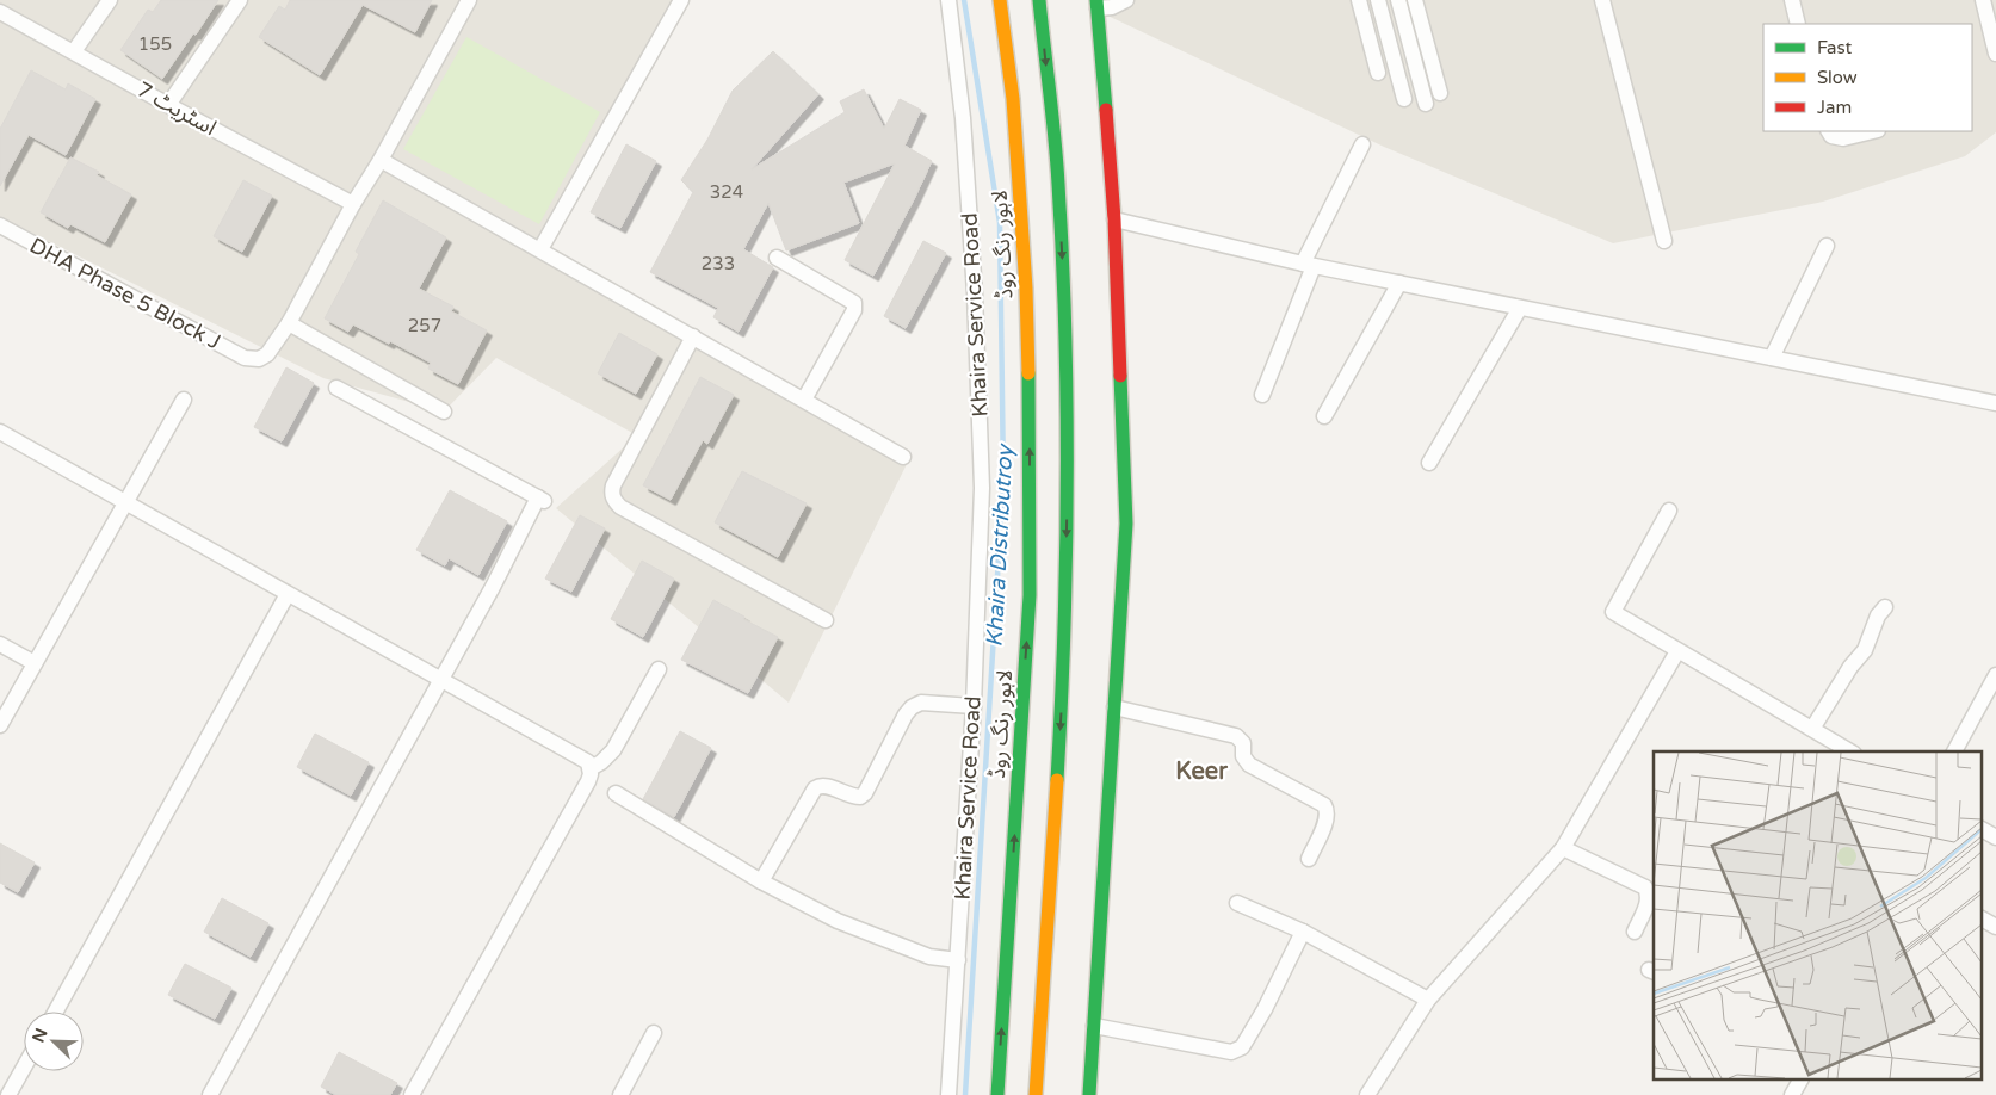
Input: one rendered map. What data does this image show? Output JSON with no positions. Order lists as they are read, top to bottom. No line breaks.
{"streets":{"main road":["لاہور رنگ روڈ"],"street":["اسٹریٹ 7","DHA Phase 5 Block J","Khaira Service Road"]},"districts":["Keer"],"water":["Khaira Distributroy"],"house_numbers":["155","324","233","257"],"legend":["Fast","Slow","Jam"],"north":"top left"}
